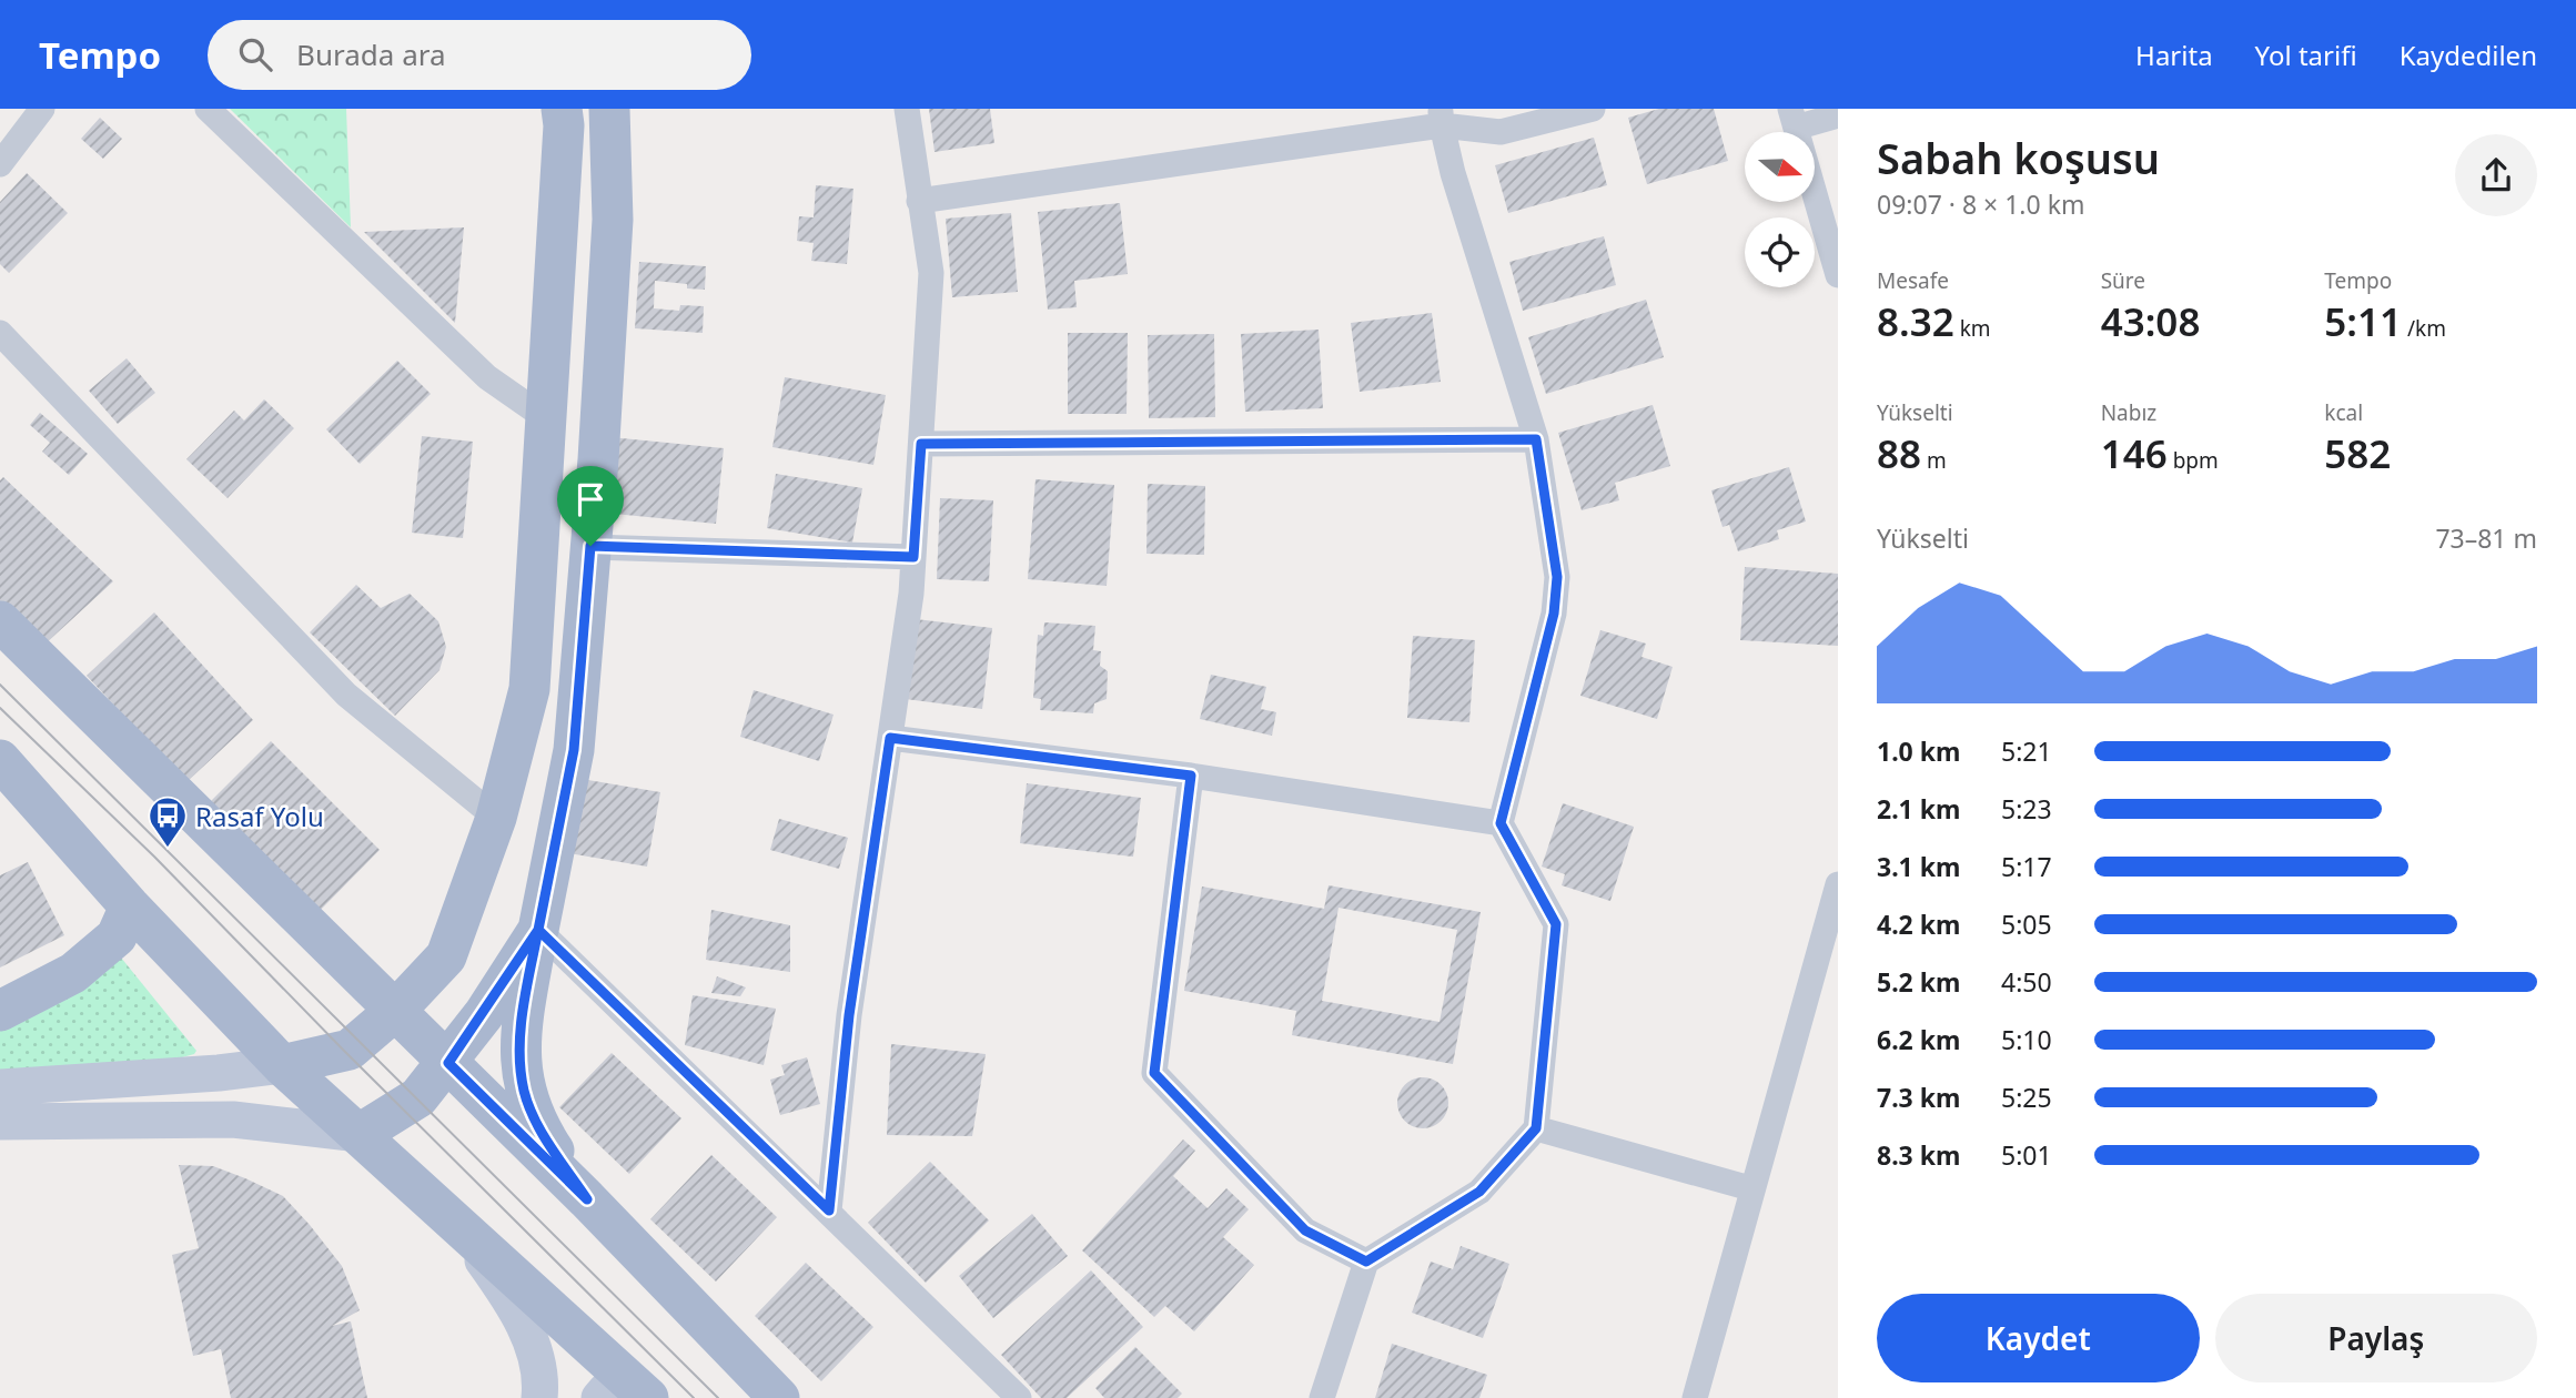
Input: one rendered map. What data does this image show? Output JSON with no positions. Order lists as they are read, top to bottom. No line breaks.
{"places":{"bus stop":["Rasaf Yolu"]},"north":"right","page":{"header":"Tempo","search":"Burada ara","nav":["Harita","Yol tarifi","Kaydedilen"],"heading":["Sabah koşusu","09:07 · 8 × 1.0 km"],"stats":[["Mesafe","8.32 km"],["Süre","43:08"],["Tempo","5:11 /km"],["Yükselti","88 m"],["Nabız","146 bpm"],["kcal","582"]],"chart":["Yükselti","73–81 m"],"list":[{"name":"1.0 km","note":"5:21"},{"name":"2.1 km","note":"5:23"},{"name":"3.1 km","note":"5:17"},{"name":"4.2 km","note":"5:05"},{"name":"5.2 km","note":"4:50"},{"name":"6.2 km","note":"5:10"},{"name":"7.3 km","note":"5:25"},{"name":"8.3 km","note":"5:01"}],"buttons":["Kaydet","Paylaş"]}}
